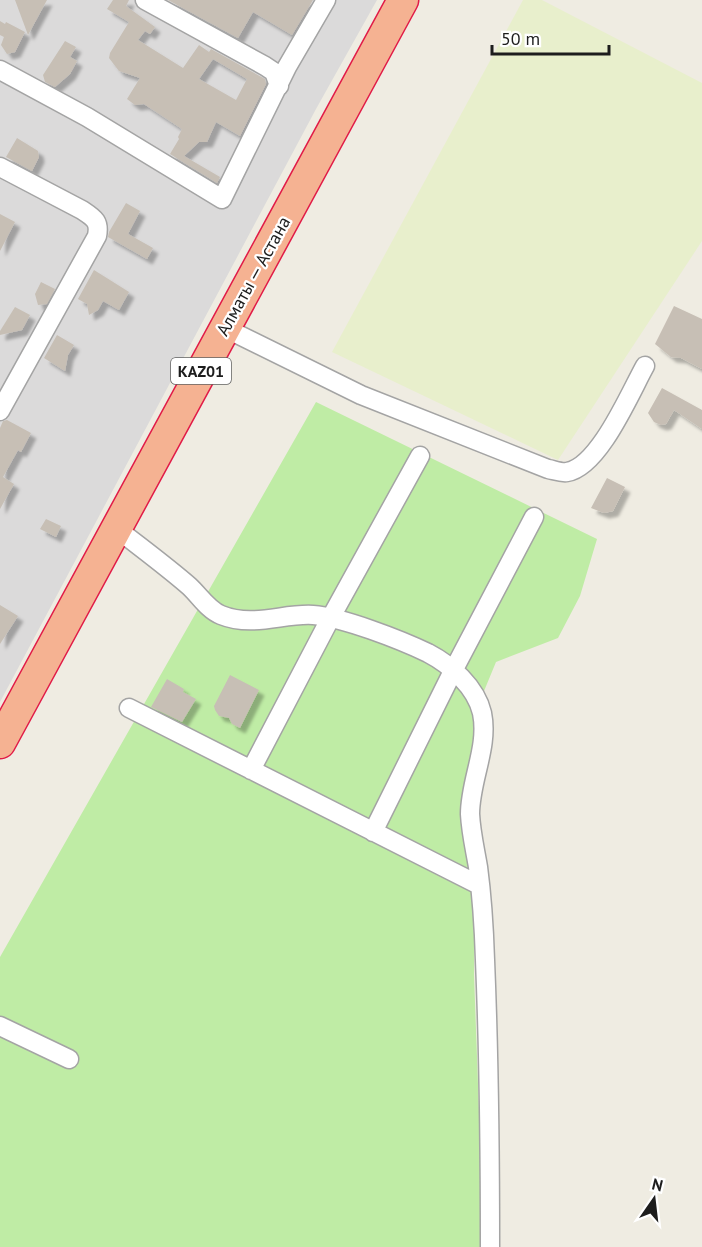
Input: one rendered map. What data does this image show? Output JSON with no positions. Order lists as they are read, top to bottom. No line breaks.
{"streets":{"highway":["Алматы — Астана","KАZ01"]},"scale_bar":"50 m","north":"top"}
